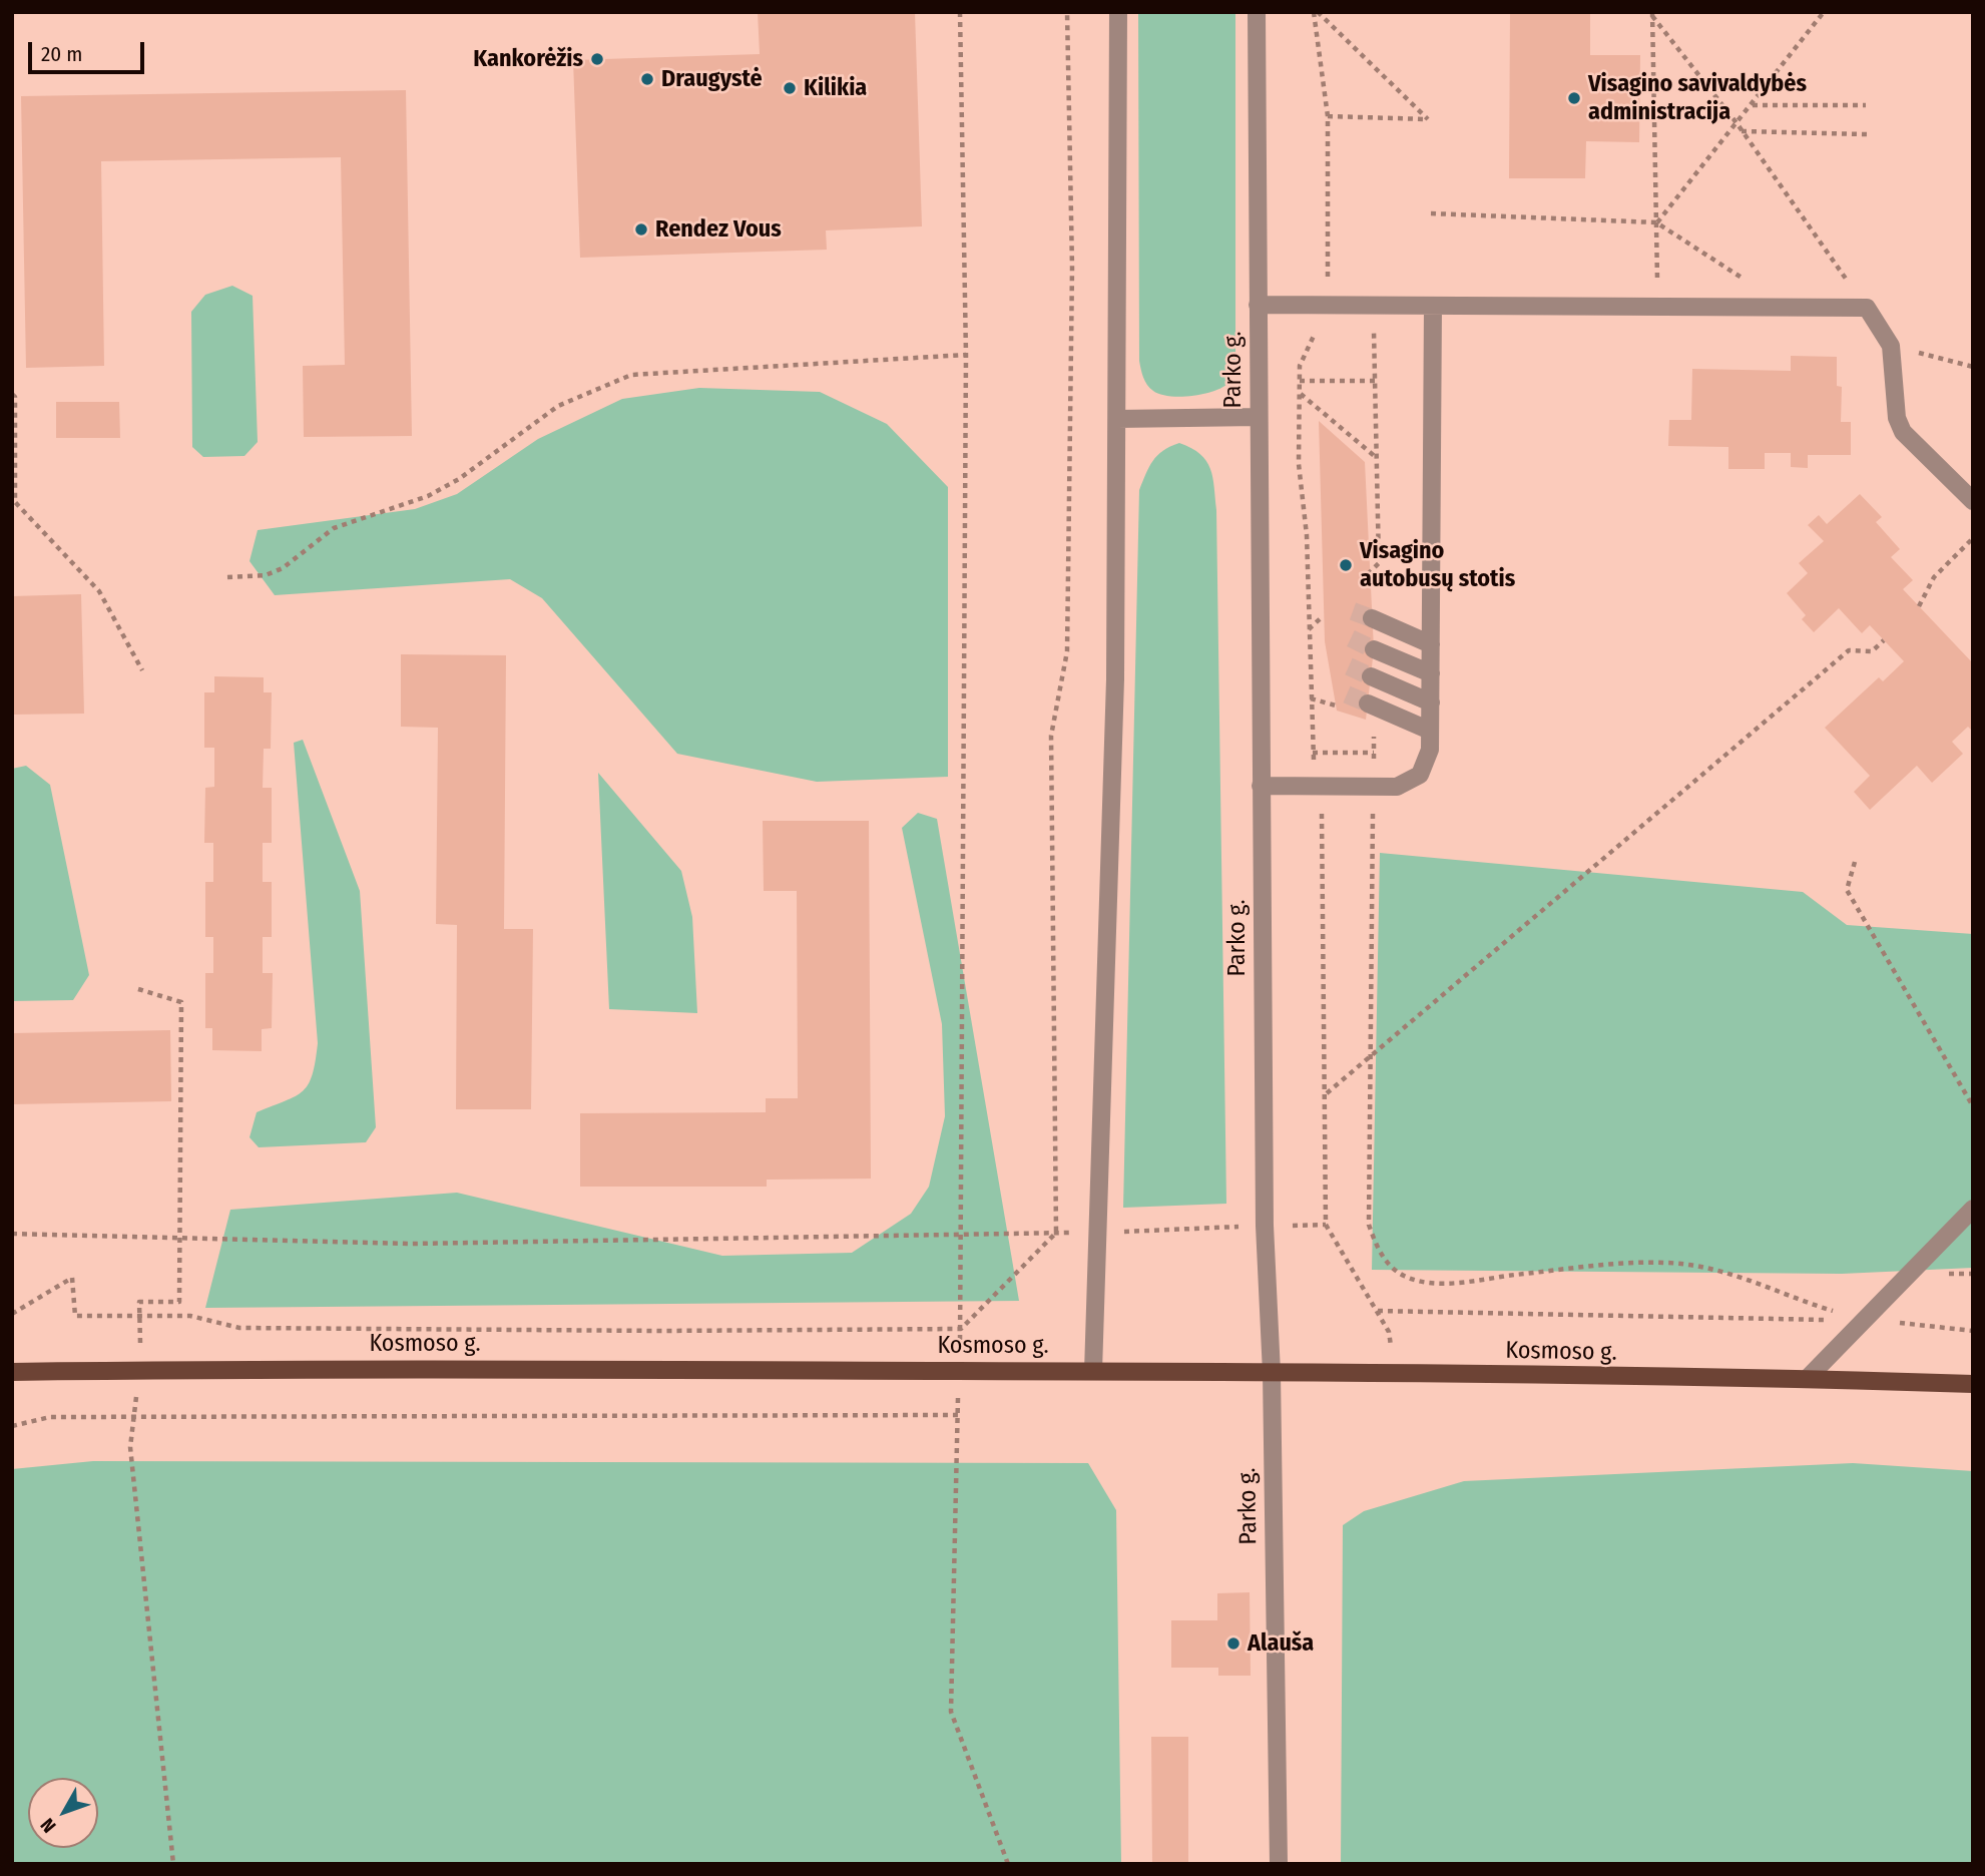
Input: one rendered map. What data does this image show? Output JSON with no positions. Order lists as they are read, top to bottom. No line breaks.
{"streets":{"main road":["Kosmoso g."],"street":["Parko g."]},"crossings":[["Parko g.","Kosmoso g."]],"places":["Kankorėžis","Draugystė","Kilikia","Visagino savivaldybės administracija","Rendez Vous","Visagino autobusų stotis","Alauša"],"scale_bar":"20 m","north":"bottom left"}
